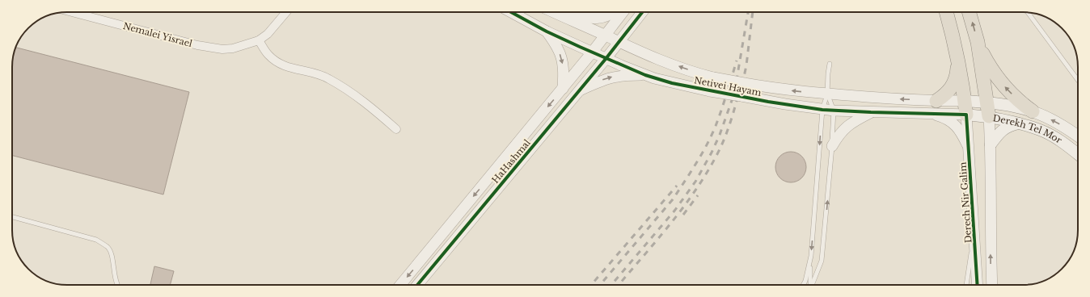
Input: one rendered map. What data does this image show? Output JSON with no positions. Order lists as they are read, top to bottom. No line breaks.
{"streets":{"main road":["Derekh Tel Mor"],"street":["Nemalei Yisrael","Netivei Hayam","HaHashmal","Derech Nir Galim"]},"crossings":[["Netivei Hayam","Derekh Tel Mor"],["Netivei Hayam","HaHashmal"],["Netivei Hayam","Derech Nir Galim"],["Derekh Tel Mor","Derech Nir Galim"]]}
